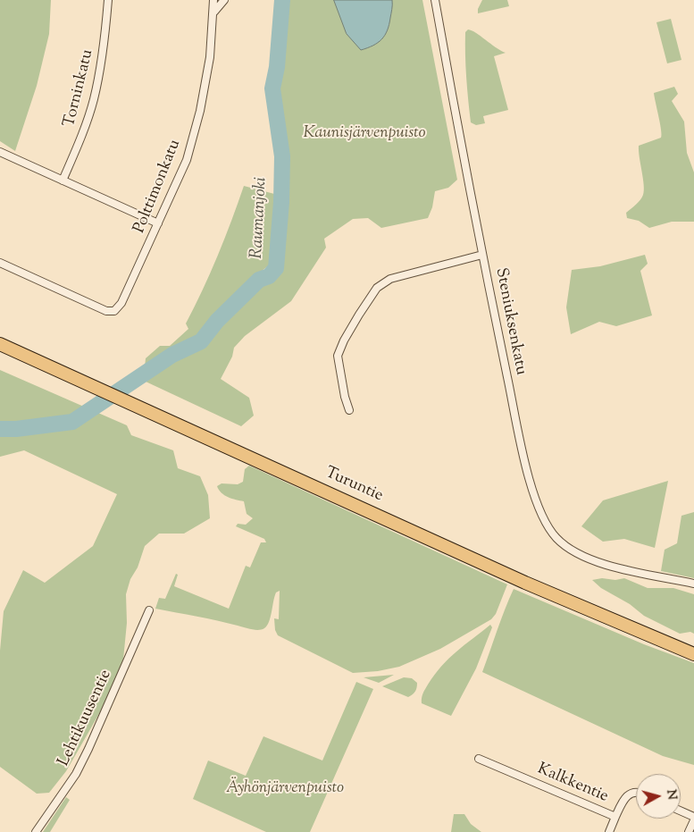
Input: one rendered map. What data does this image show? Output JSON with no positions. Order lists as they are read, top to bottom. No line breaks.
{"streets":{"highway":["Turuntie"],"street":["Torninkatu","Polttimonkatu","Steniuksenkatu","Lehtikuusentie","Kalkkentie"]},"water":["Raumanjoki"],"parks":["Kaunisjärvenpuisto","Äyhönjärvenpuisto"],"north":"right"}
